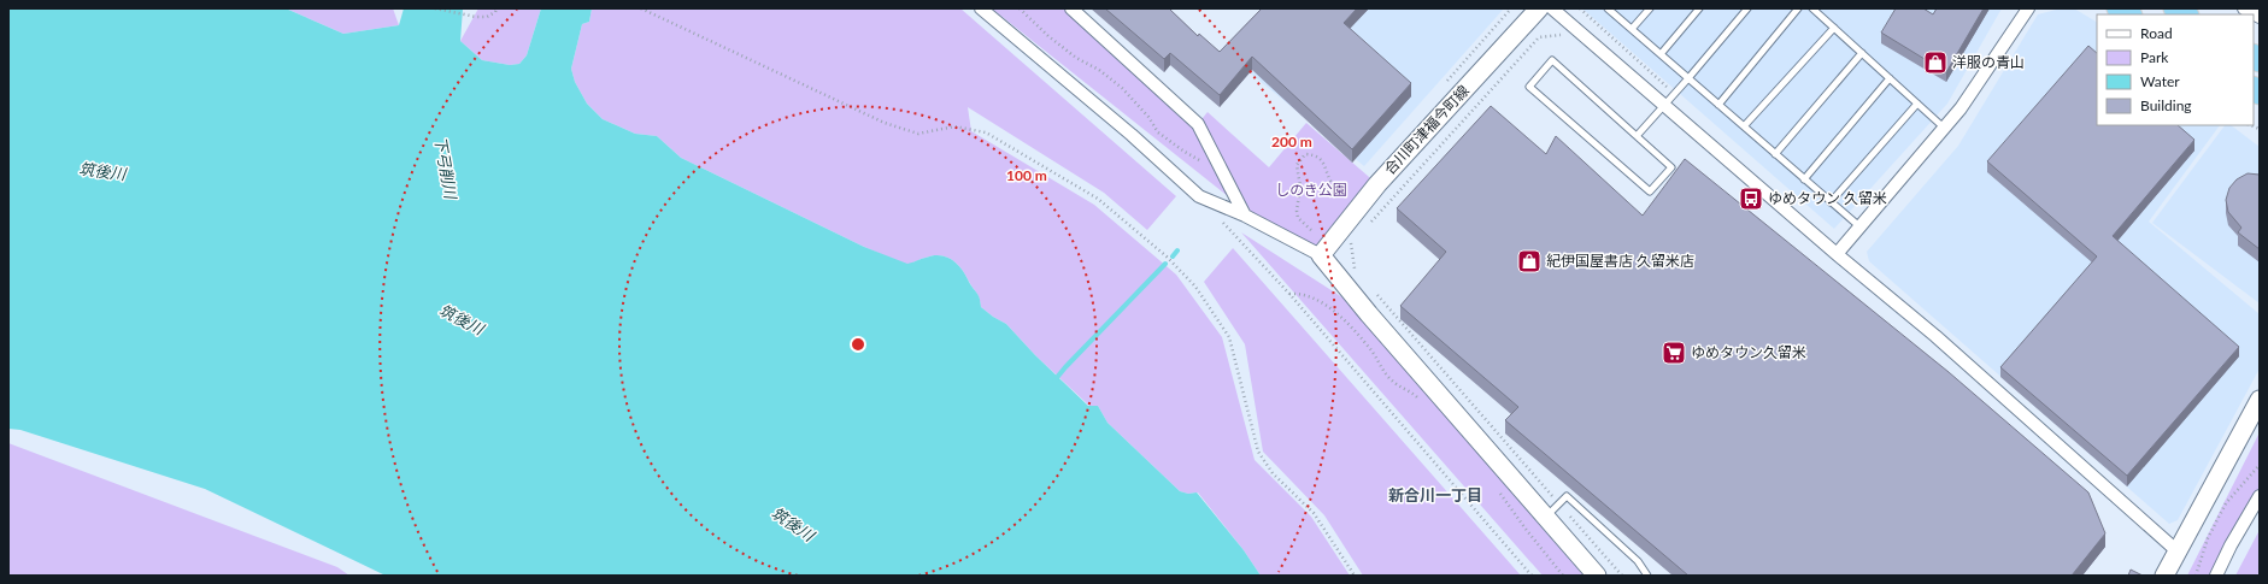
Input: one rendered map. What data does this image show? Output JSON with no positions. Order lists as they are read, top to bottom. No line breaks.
{"streets":{"street":["合川町津福今町線"]},"districts":["新合川一丁目"],"water":["下弓削川","筑後川"],"parks":["しのき公園"],"places":{"shop":["洋服の青山","紀伊国屋書店 久留米店"],"bus stop":["ゆめタウン 久留米"],"supermarket":["ゆめタウン久留米"]},"legend":["Road","Park","Water","Building"],"rings":["200 m","100 m"]}
